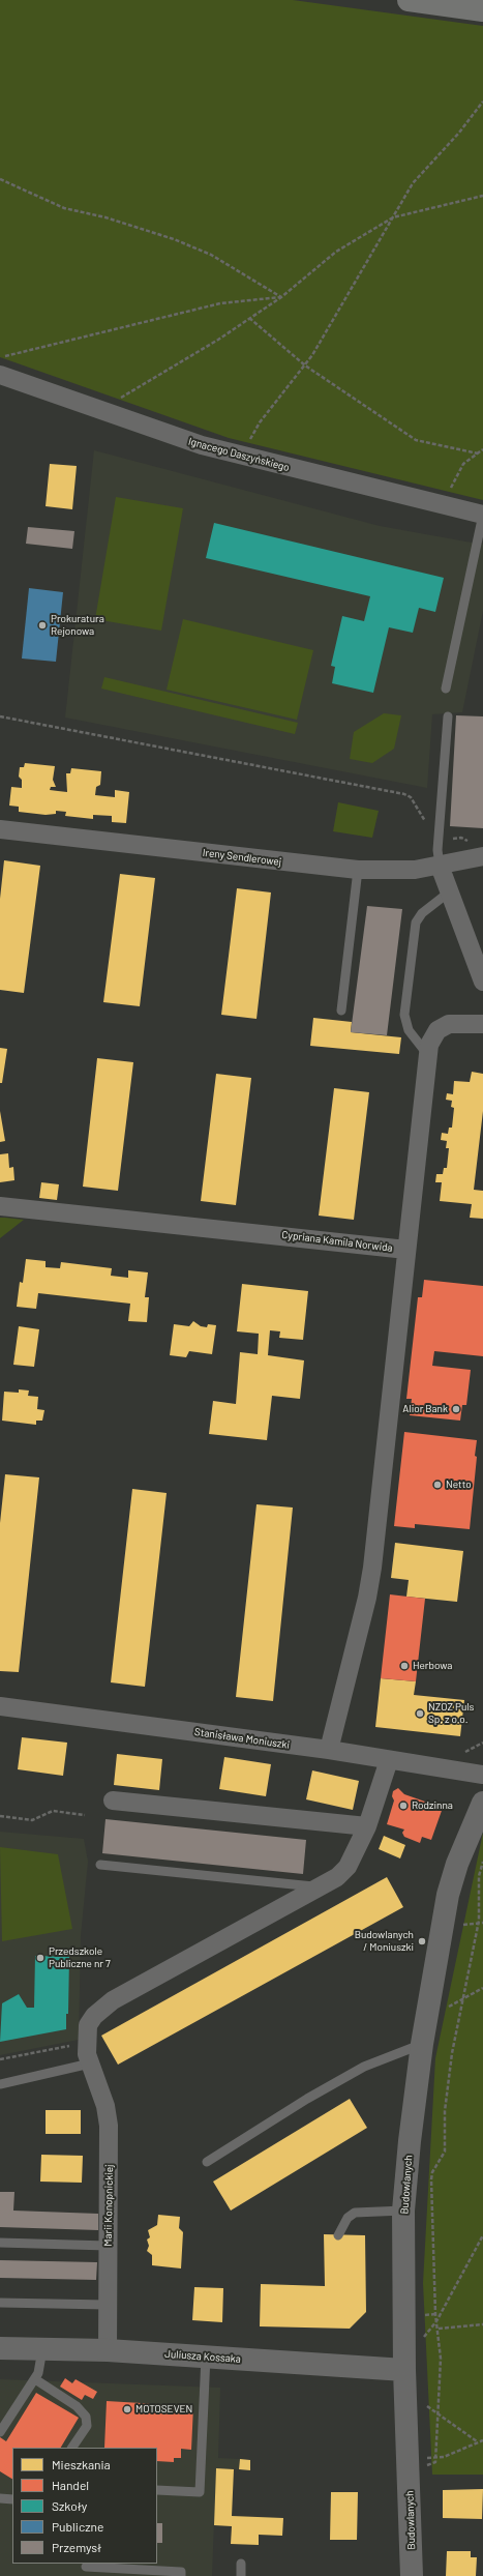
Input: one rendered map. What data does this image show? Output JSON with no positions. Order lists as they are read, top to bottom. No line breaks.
{"streets":{"street":["Ignacego Daszyńskiego","Ireny Sendlerowej","Cypriana Kamila Norwida","Stanisława Moniuszki","Budowlanych","Marii Konopnickiej","Juliusza Kossaka"]},"crossings":[["Budowlanych","Juliusza Kossaka"],["Marii Konopnickiej","Juliusza Kossaka"]],"places":["Prokuratura Rejonowa","Alior Bank","Netto","Herbowa","NZOZ Puls Sp. z o.o.","Rodzinna","Budowlanych / Moniuszki","Przedszkole Publiczne nr 7","MOTOSEVEN"],"legend":["Mieszkania","Handel","Szkoły","Publiczne","Przemysł"]}
